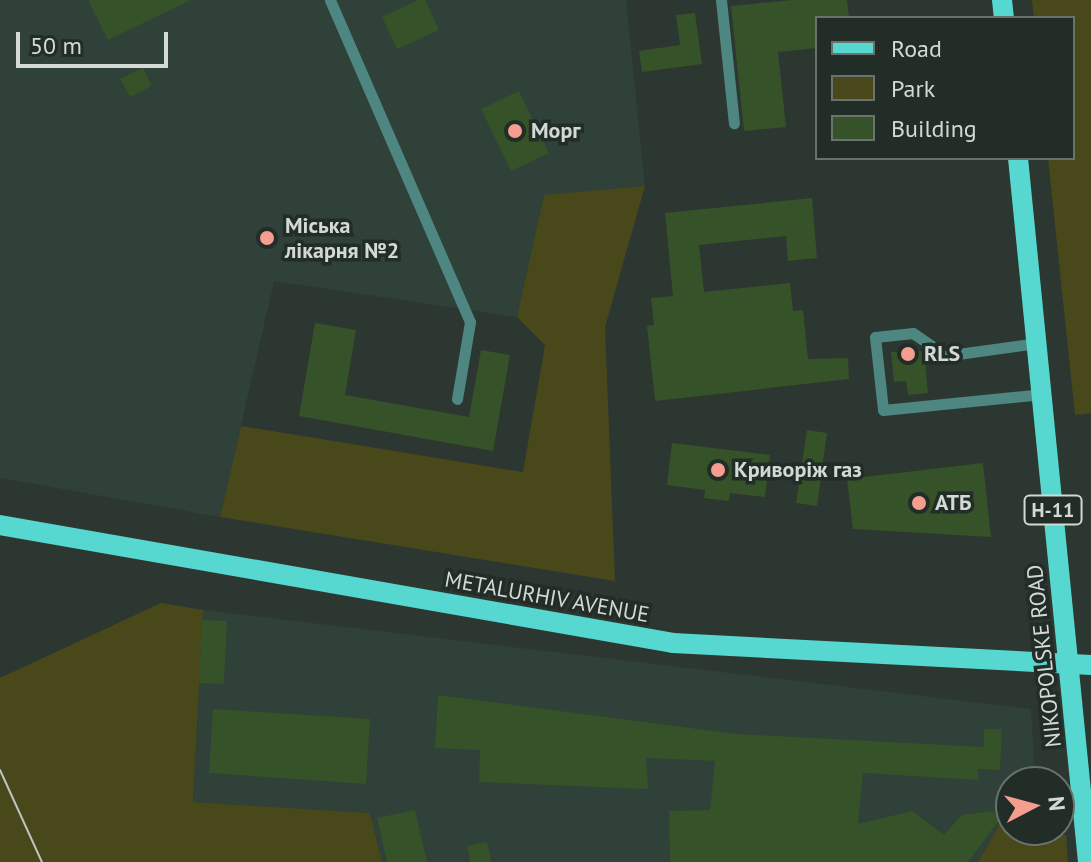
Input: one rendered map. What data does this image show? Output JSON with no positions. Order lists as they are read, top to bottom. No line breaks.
{"streets":{"main road":["Н-11","METALURHIV AVENUE","NIKOPOLSKE ROAD"]},"crossings":[["METALURHIV AVENUE","NIKOPOLSKE ROAD"]],"places":["Морг","Міська лікарня №2","RLS","Криворіж газ","АТБ"],"legend":["Road","Park","Building"],"scale_bar":"50 m","north":"right"}
